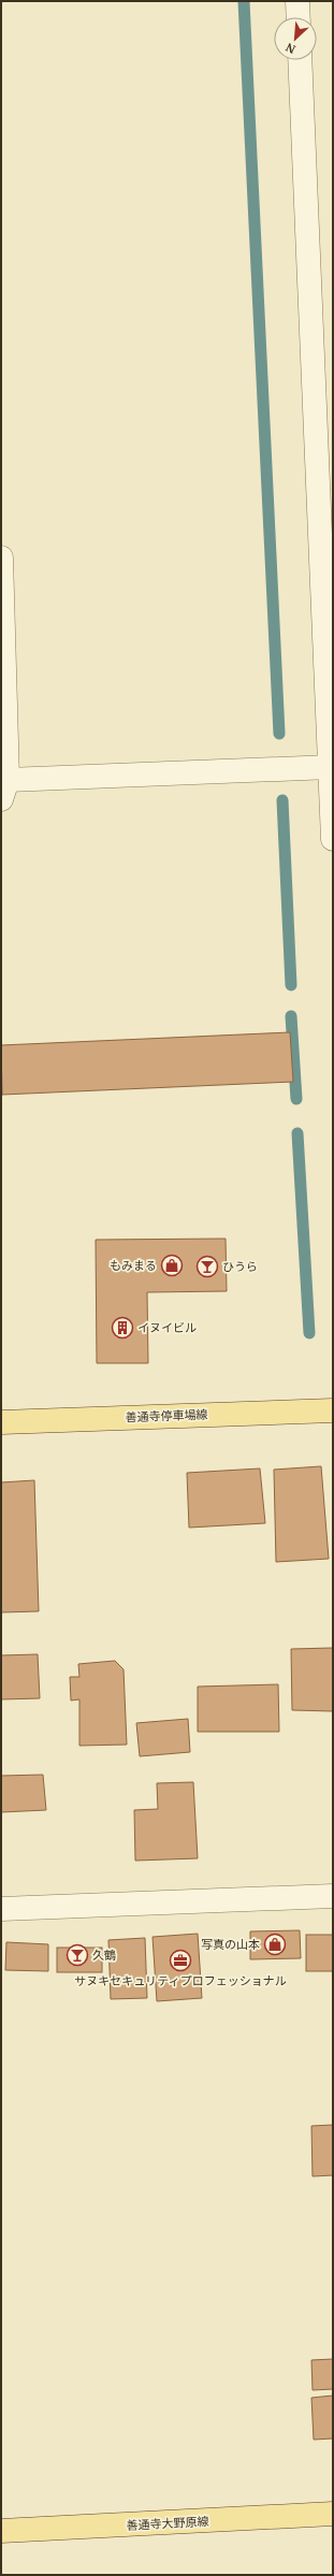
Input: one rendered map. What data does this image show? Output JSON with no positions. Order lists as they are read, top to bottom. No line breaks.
{"streets":{"main road":["善通寺停車場線","善通寺大野原線"]},"places":{"shop":["もみまる","写真の山本"],"bar":["ひうら","久鶴"],"building":["イヌイビル"],"office":["サヌキセキュリティプロフェッショナル"]},"north":"bottom left"}
